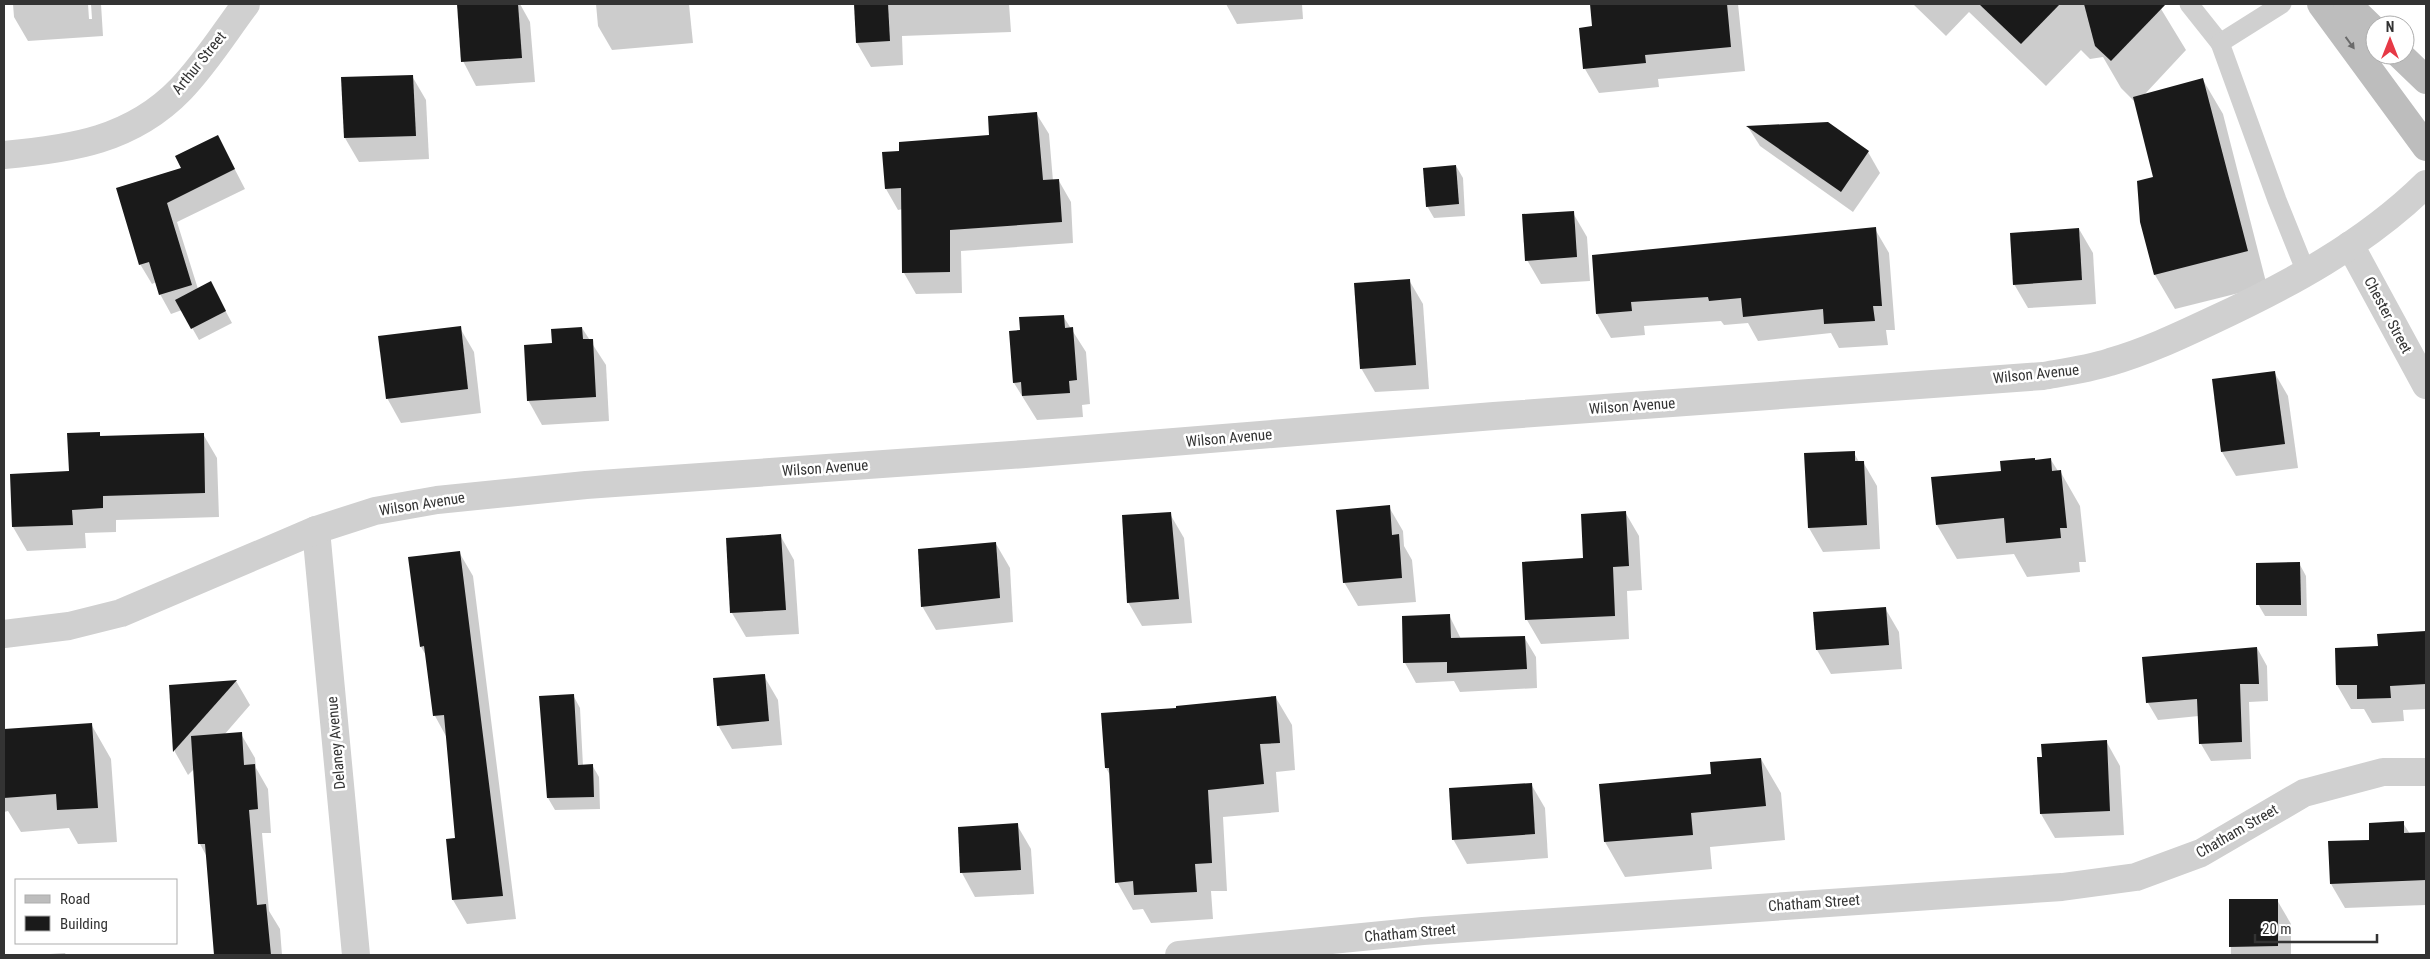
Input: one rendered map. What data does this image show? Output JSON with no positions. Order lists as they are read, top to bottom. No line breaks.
{"streets":{"street":["Arthur Street","Chester Street","Wilson Avenue","Delaney Avenue","Chatham Street"]},"crossings":[["Chester Street","Wilson Avenue"],["Wilson Avenue","Delaney Avenue"]],"legend":["Road","Building"],"scale_bar":"20 m","north":"top"}
